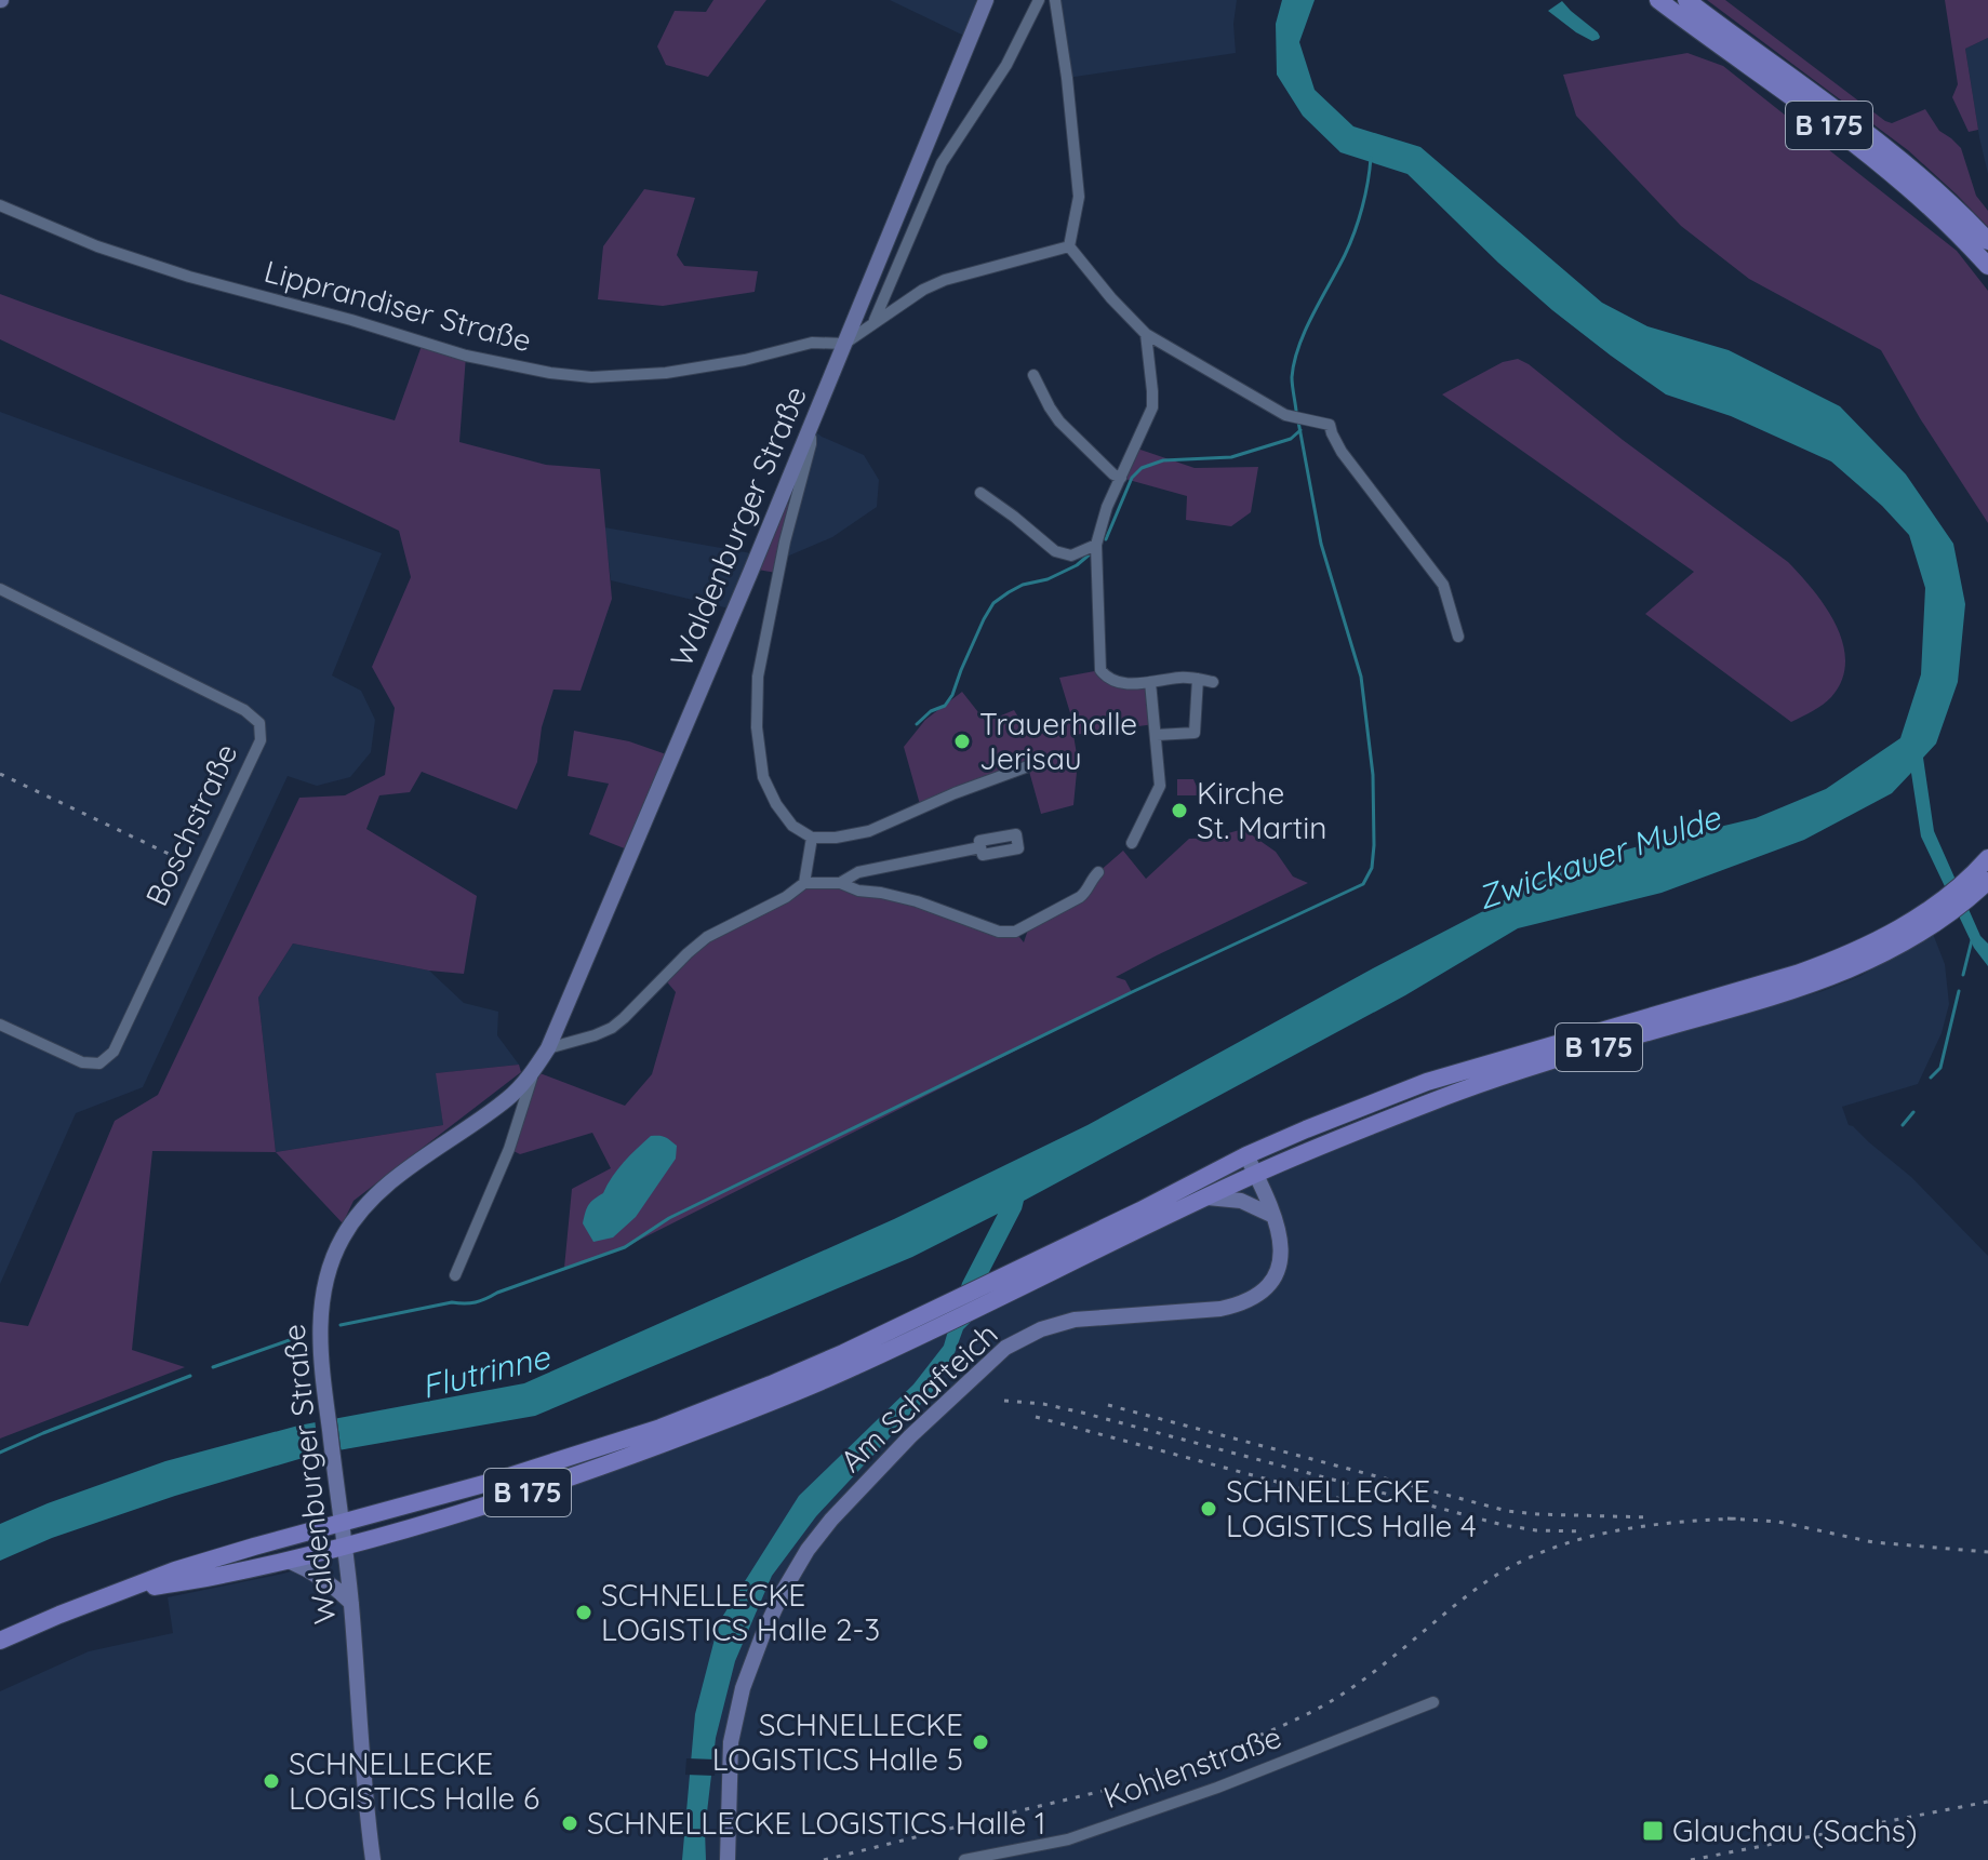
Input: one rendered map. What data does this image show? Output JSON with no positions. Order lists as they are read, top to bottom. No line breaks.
{"streets":{"main road":["B 175"],"street":["Lipprandiser Straße","Waldenburger Straße","Boschstraße","Am Schafteich","Kohlenstraße"]},"crossings":[["B 175","Waldenburger Straße"],["B 175","Am Schafteich"],["Lipprandiser Straße","Waldenburger Straße"]],"water":["Zwickauer Mulde","Flutrinne"],"places":{"other":["Trauerhalle Jerisau","Kirche St. Martin","SCHNELLECKE LOGISTICS Halle 4","SCHNELLECKE LOGISTICS Halle 2-3","SCHNELLECKE LOGISTICS Halle 5","SCHNELLECKE LOGISTICS Halle 6","SCHNELLECKE LOGISTICS Halle 1"],"transit":["Glauchau (Sachs)"]}}
